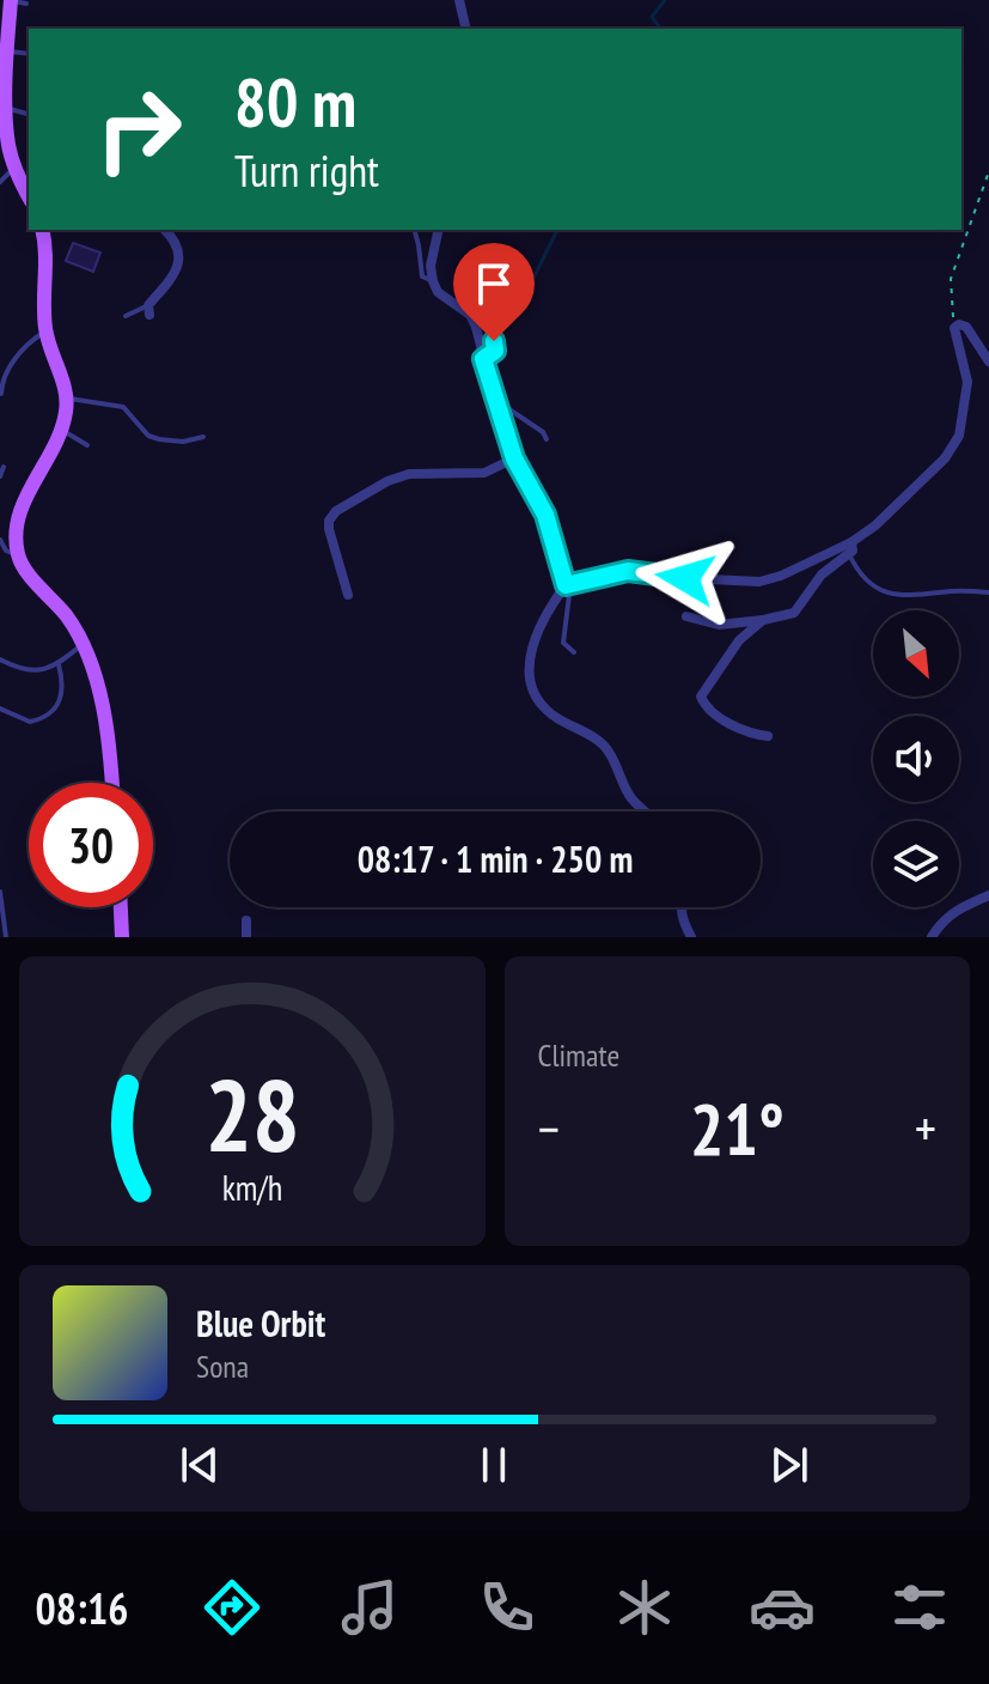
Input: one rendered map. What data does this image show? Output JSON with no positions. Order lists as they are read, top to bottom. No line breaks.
{"north":"bottom right","page":{"turn":["80 m","Turn right"],"limit":"30","trip":"08:17 · 1 min · 250 m","tile":"Climate","heat":["−","21°","+"],"song":["Blue Orbit","Sona"],"tabs":"08:16","gauge":["28","km/h"]}}
